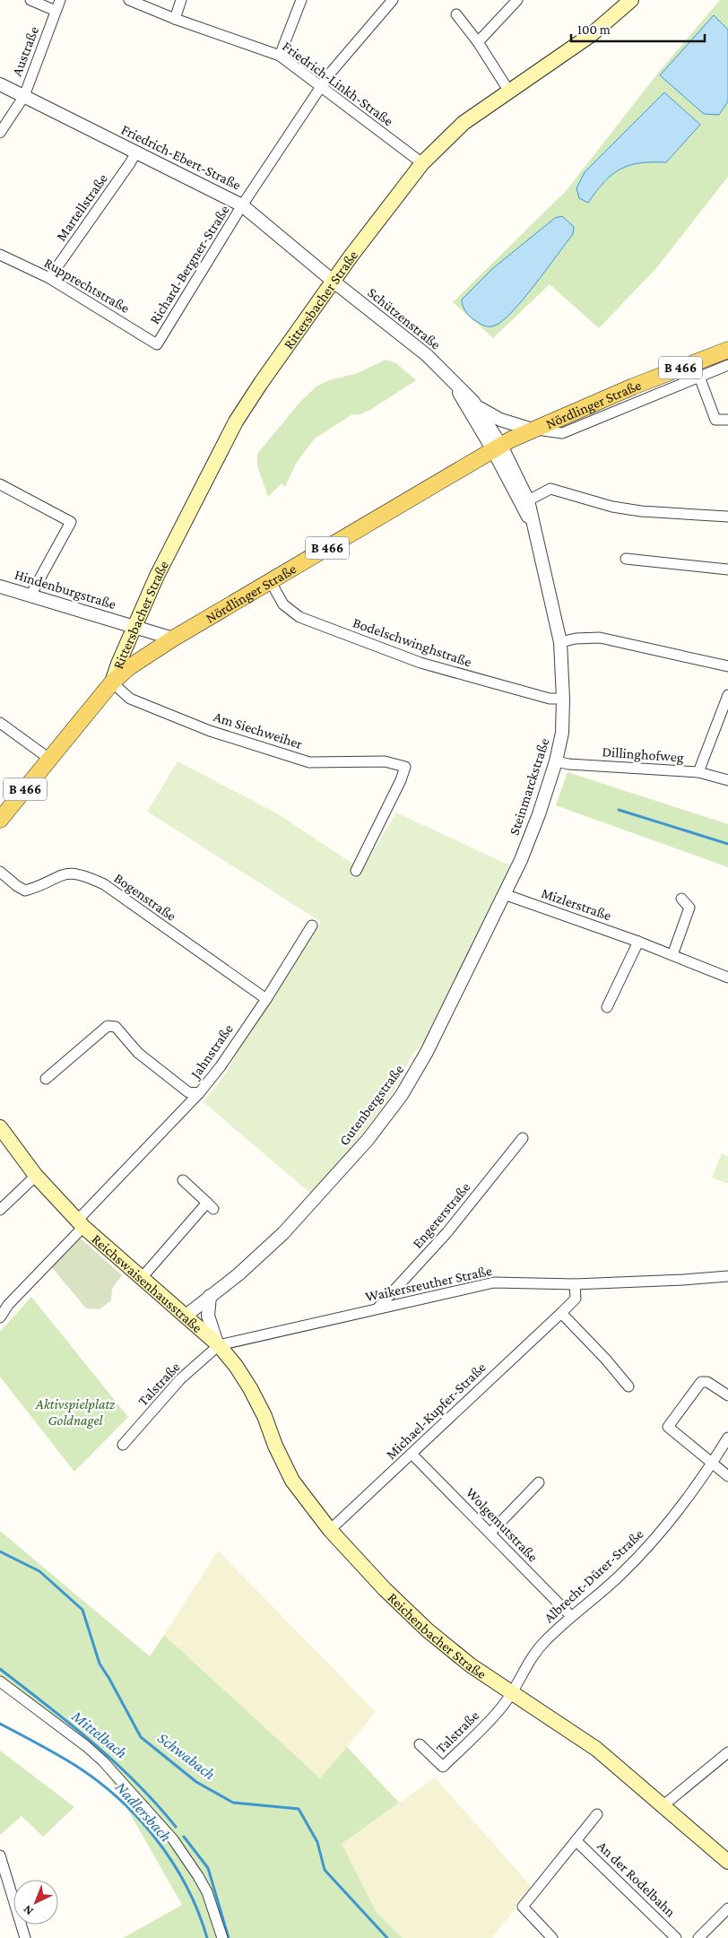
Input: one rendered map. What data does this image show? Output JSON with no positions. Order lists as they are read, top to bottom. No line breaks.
{"streets":{"main road":["Rittersbacher Straße","B 466","Nördlinger Straße","Reichswaisenhausstraße","Reichenbacher Straße"],"street":["Austraße","Friedrich-Linkh-Straße","Friedrich-Ebert-Straße","Martellstraße","Richard-Bergner-Straße","Rupprechtstraße","Schützenstraße","Hindenburgstraße","Bodelschwinghstraße","Am Siechweiher","Dillinghofweg","Steinmarckstraße","Bogenstraße","Mizlerstraße","Jahnstraße","Gutenbergstraße","Engererstraße","Waikersreuther Straße","Talstraße","Michael-Kupfer-Straße","Wolgemutstraße","Albrecht-Dürer-Straße","An der Rodelbahn"]},"crossings":[["Austraße","Friedrich-Ebert-Straße"],["Friedrich-Linkh-Straße","Richard-Bergner-Straße"],["Friedrich-Linkh-Straße","Rittersbacher Straße"],["Friedrich-Ebert-Straße","Martellstraße"],["Friedrich-Ebert-Straße","Richard-Bergner-Straße"],["Friedrich-Ebert-Straße","Rittersbacher Straße"],["Friedrich-Ebert-Straße","Schützenstraße"],["Martellstraße","Rupprechtstraße"],["Richard-Bergner-Straße","Rupprechtstraße"],["Rittersbacher Straße","Schützenstraße"],["Rittersbacher Straße","B 466"],["Rittersbacher Straße","Nördlinger Straße"],["Rittersbacher Straße","Hindenburgstraße"],["Rittersbacher Straße","Am Siechweiher"],["Schützenstraße","Nördlinger Straße"],["Schützenstraße","Steinmarckstraße"],["B 466","Nördlinger Straße"],["B 466","Am Siechweiher"],["Nördlinger Straße","Hindenburgstraße"],["Nördlinger Straße","Bodelschwinghstraße"],["Nördlinger Straße","Am Siechweiher"],["Nördlinger Straße","Steinmarckstraße"],["Bodelschwinghstraße","Steinmarckstraße"],["Dillinghofweg","Steinmarckstraße"],["Steinmarckstraße","Mizlerstraße"],["Steinmarckstraße","Gutenbergstraße"],["Bogenstraße","Jahnstraße"],["Mizlerstraße","Gutenbergstraße"],["Gutenbergstraße","Reichswaisenhausstraße"],["Engererstraße","Waikersreuther Straße"],["Reichswaisenhausstraße","Waikersreuther Straße"],["Reichswaisenhausstraße","Talstraße"],["Reichswaisenhausstraße","Reichenbacher Straße"],["Waikersreuther Straße","Talstraße"],["Waikersreuther Straße","Michael-Kupfer-Straße"],["Waikersreuther Straße","Reichenbacher Straße"],["Talstraße","Albrecht-Dürer-Straße"],["Talstraße","Reichenbacher Straße"],["Michael-Kupfer-Straße","Wolgemutstraße"],["Michael-Kupfer-Straße","Reichenbacher Straße"],["Wolgemutstraße","Albrecht-Dürer-Straße"],["Albrecht-Dürer-Straße","Reichenbacher Straße"]],"water":["Mittelbach","Schwabach","Nadlersbach"],"parks":["Aktivspielplatz Goldnagel"],"scale_bar":"100 m","north":"bottom left"}
